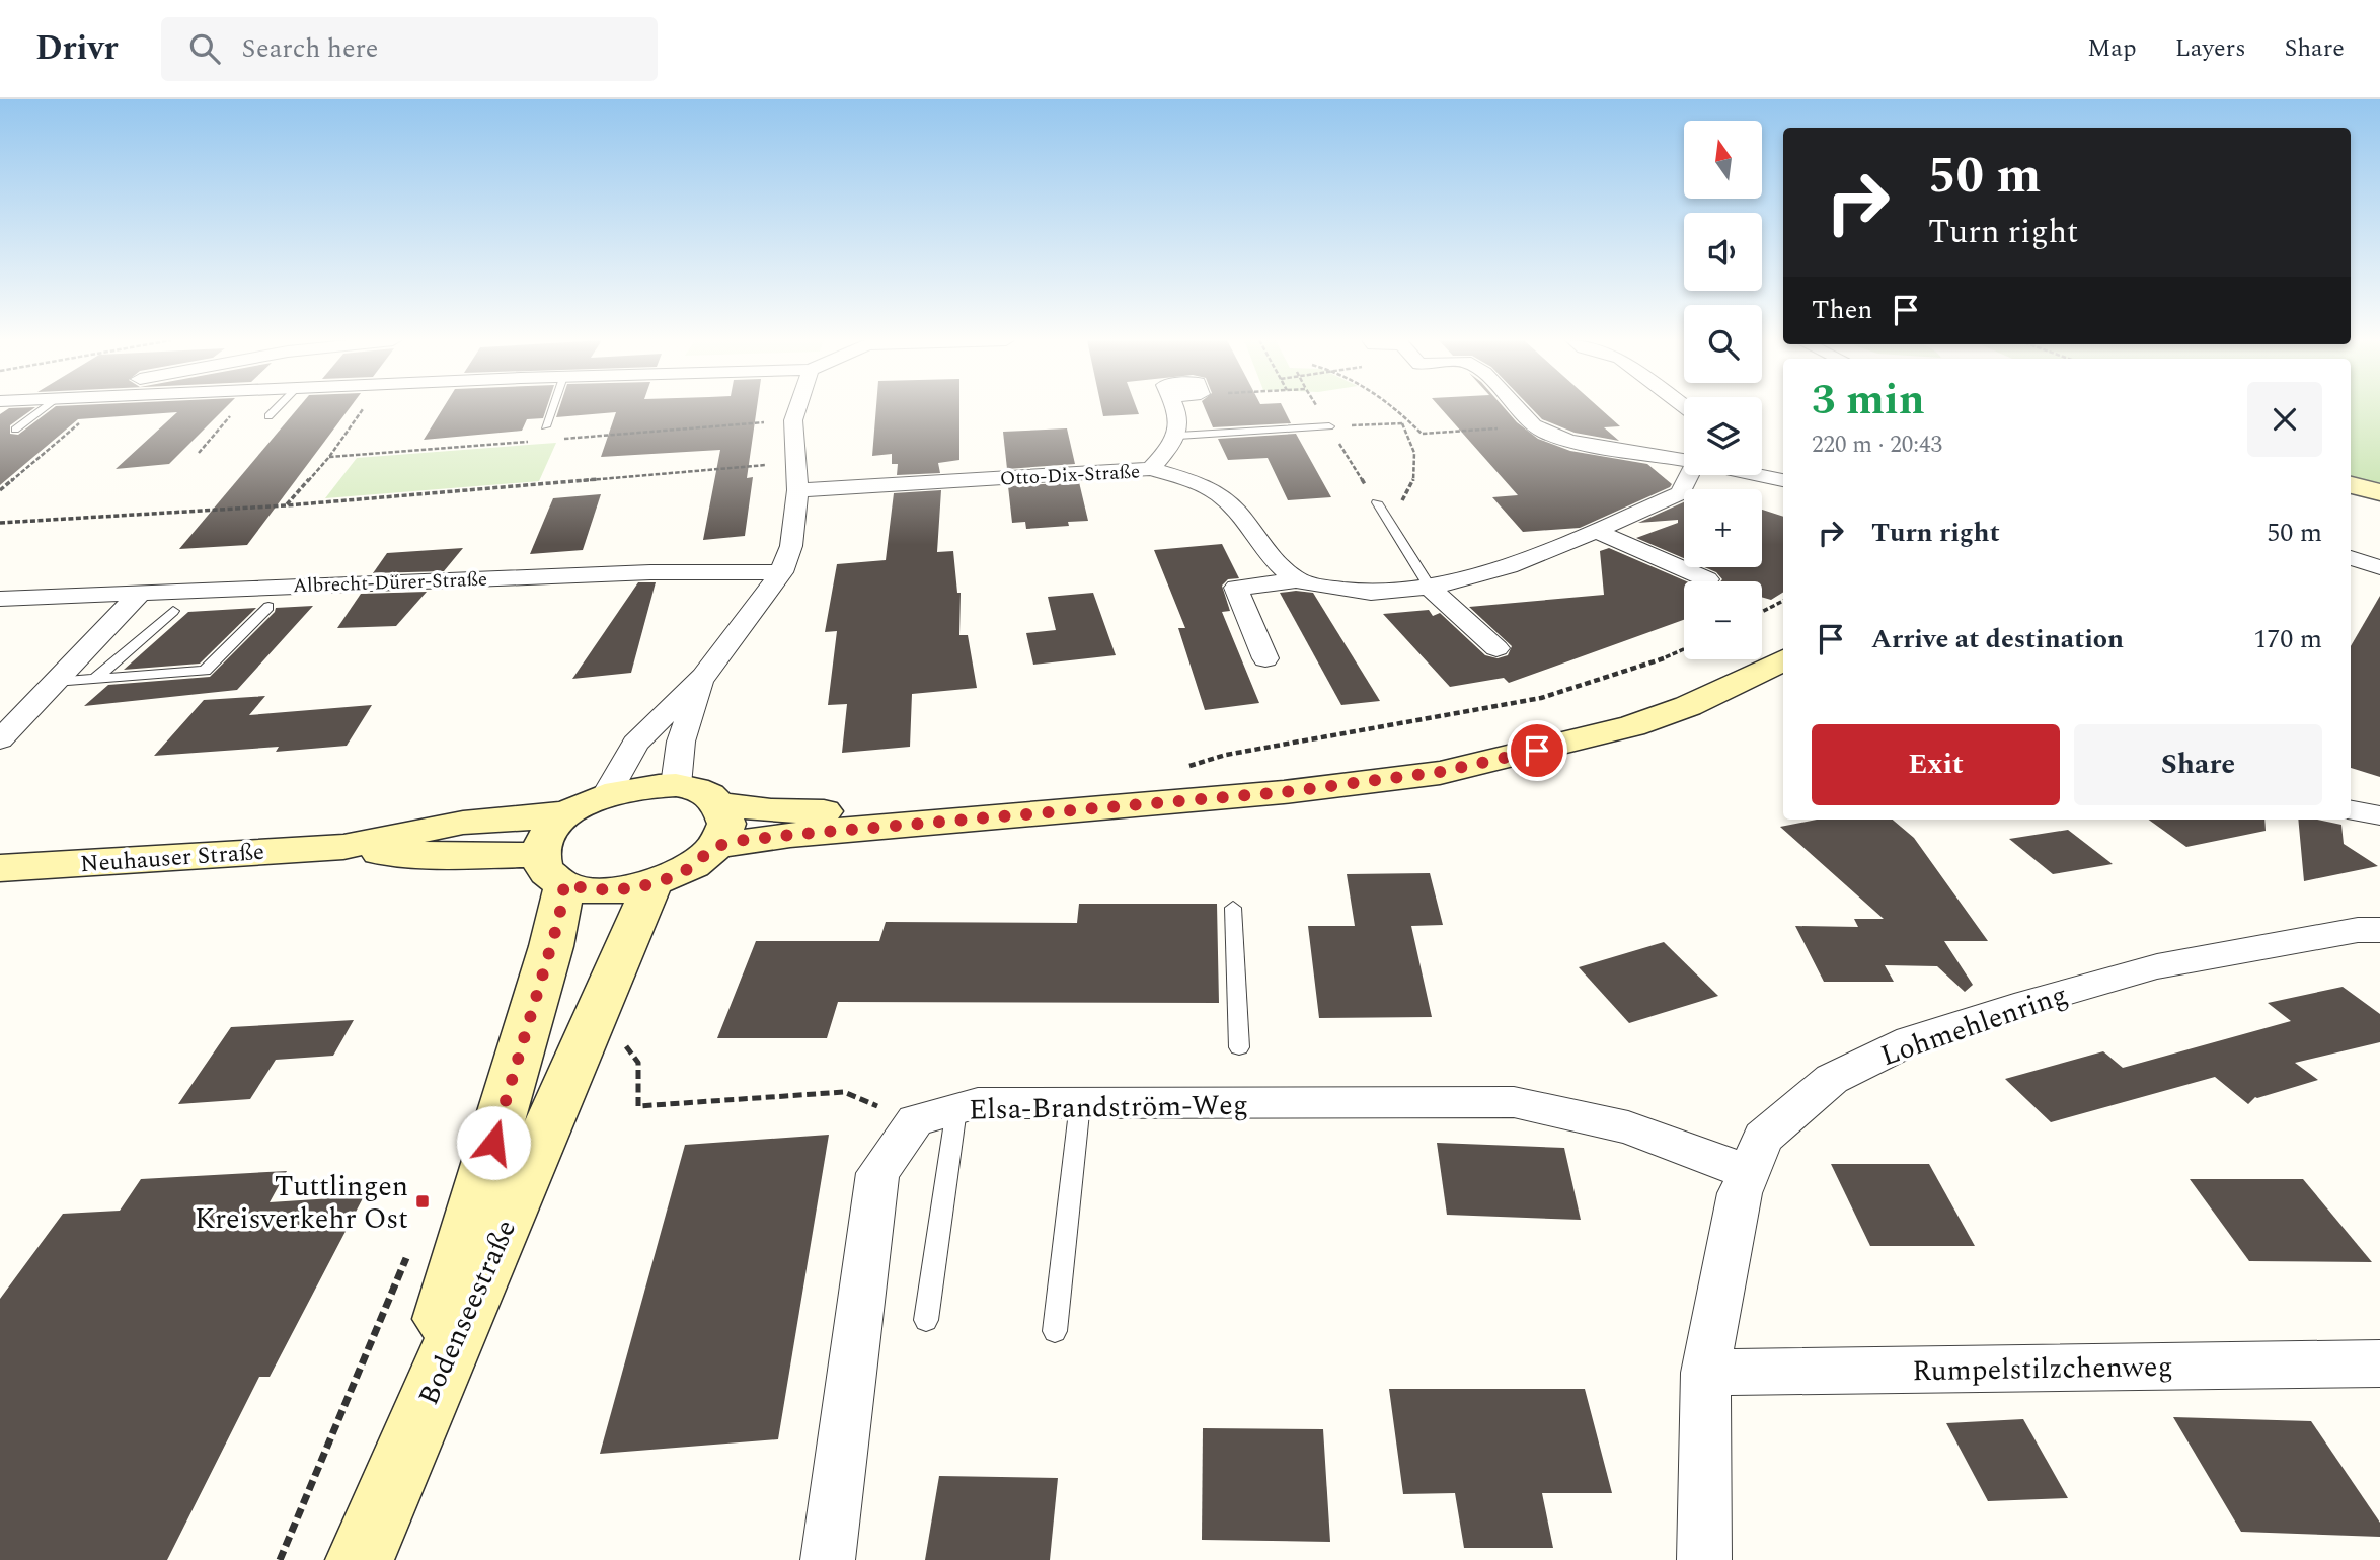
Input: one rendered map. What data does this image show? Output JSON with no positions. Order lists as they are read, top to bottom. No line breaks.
{"streets":{"street":["Otto-Dix-Straße","Albrecht-Dürer-Straße","Neuhauser Straße","Lohmehlenring","Elsa-Brandström-Weg","Bodenseestraße","Rumpelstilzchenweg"]},"crossings":[["Neuhauser Straße","Bodenseestraße"],["Lohmehlenring","Elsa-Brandström-Weg"],["Lohmehlenring","Rumpelstilzchenweg"]],"places":{"transit":["Tuttlingen Kreisverkehr Ost"]},"north":"top","page":{"header":"Drivr","search":"Search here","nav":["Map","Layers","Share"],"map_buttons":["+","−"],"turn":["50 m","Turn right"],"then":"Then","heading":["3 min","220 m · 20:43"],"list":[{"name":"Turn right","value":"50 m"},{"name":"Arrive at destination","value":"170 m"}],"buttons":["Exit","Share"]}}
